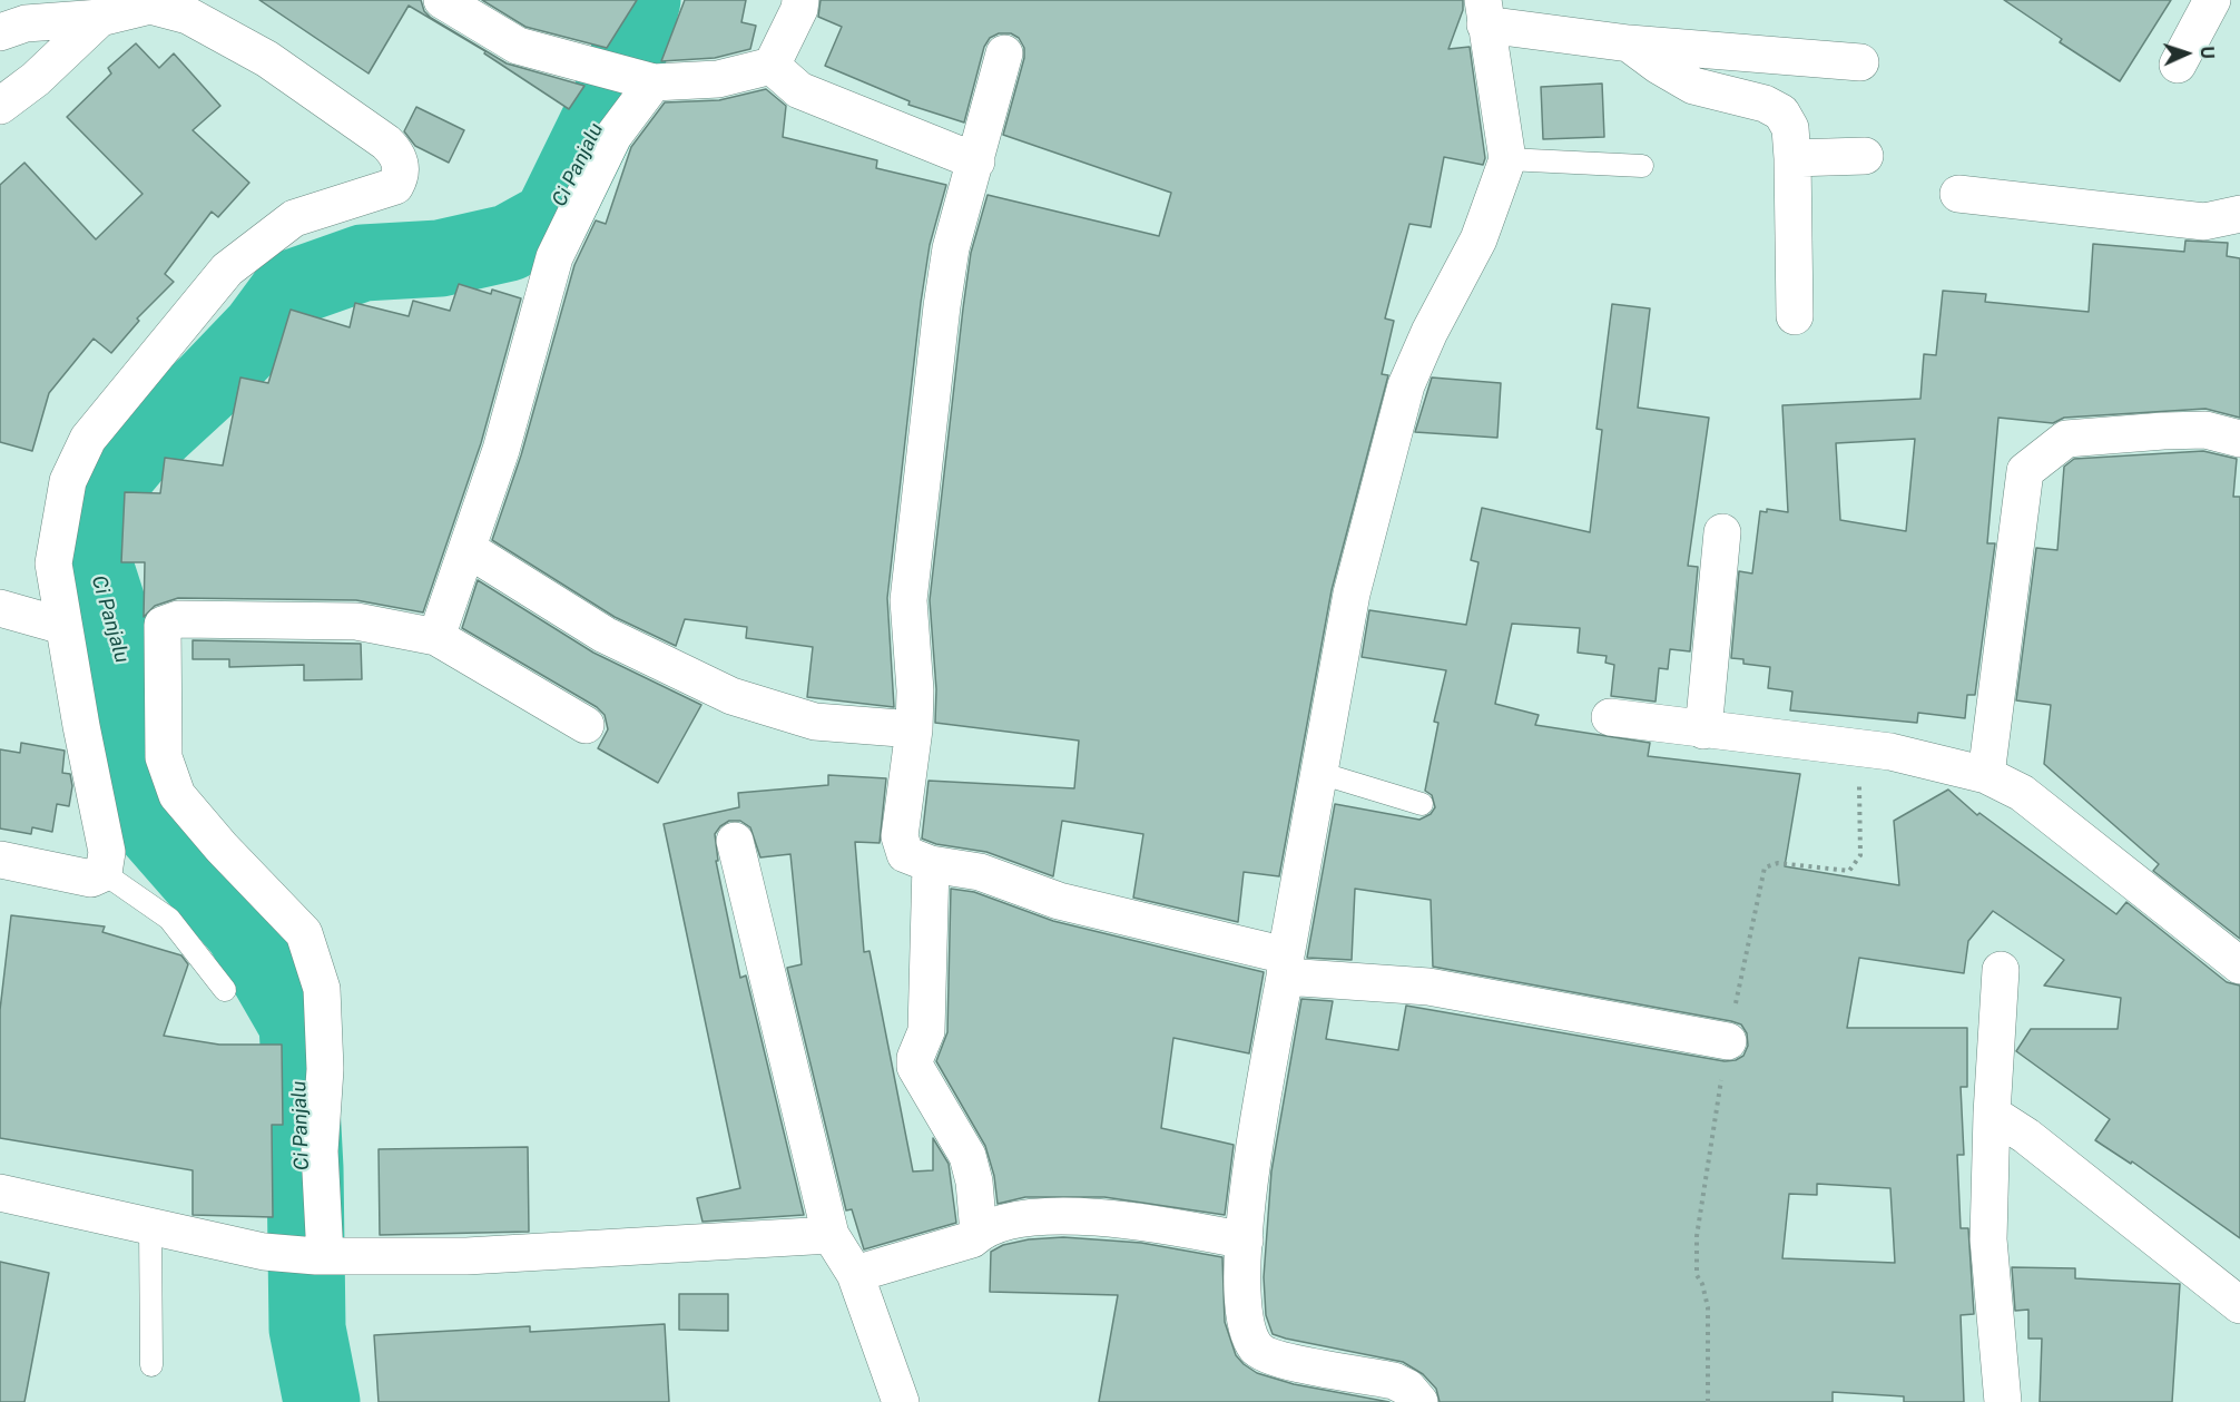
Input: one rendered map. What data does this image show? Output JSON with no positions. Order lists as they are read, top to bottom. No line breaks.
{"water":["Ci Panjalu"],"north":"right"}
